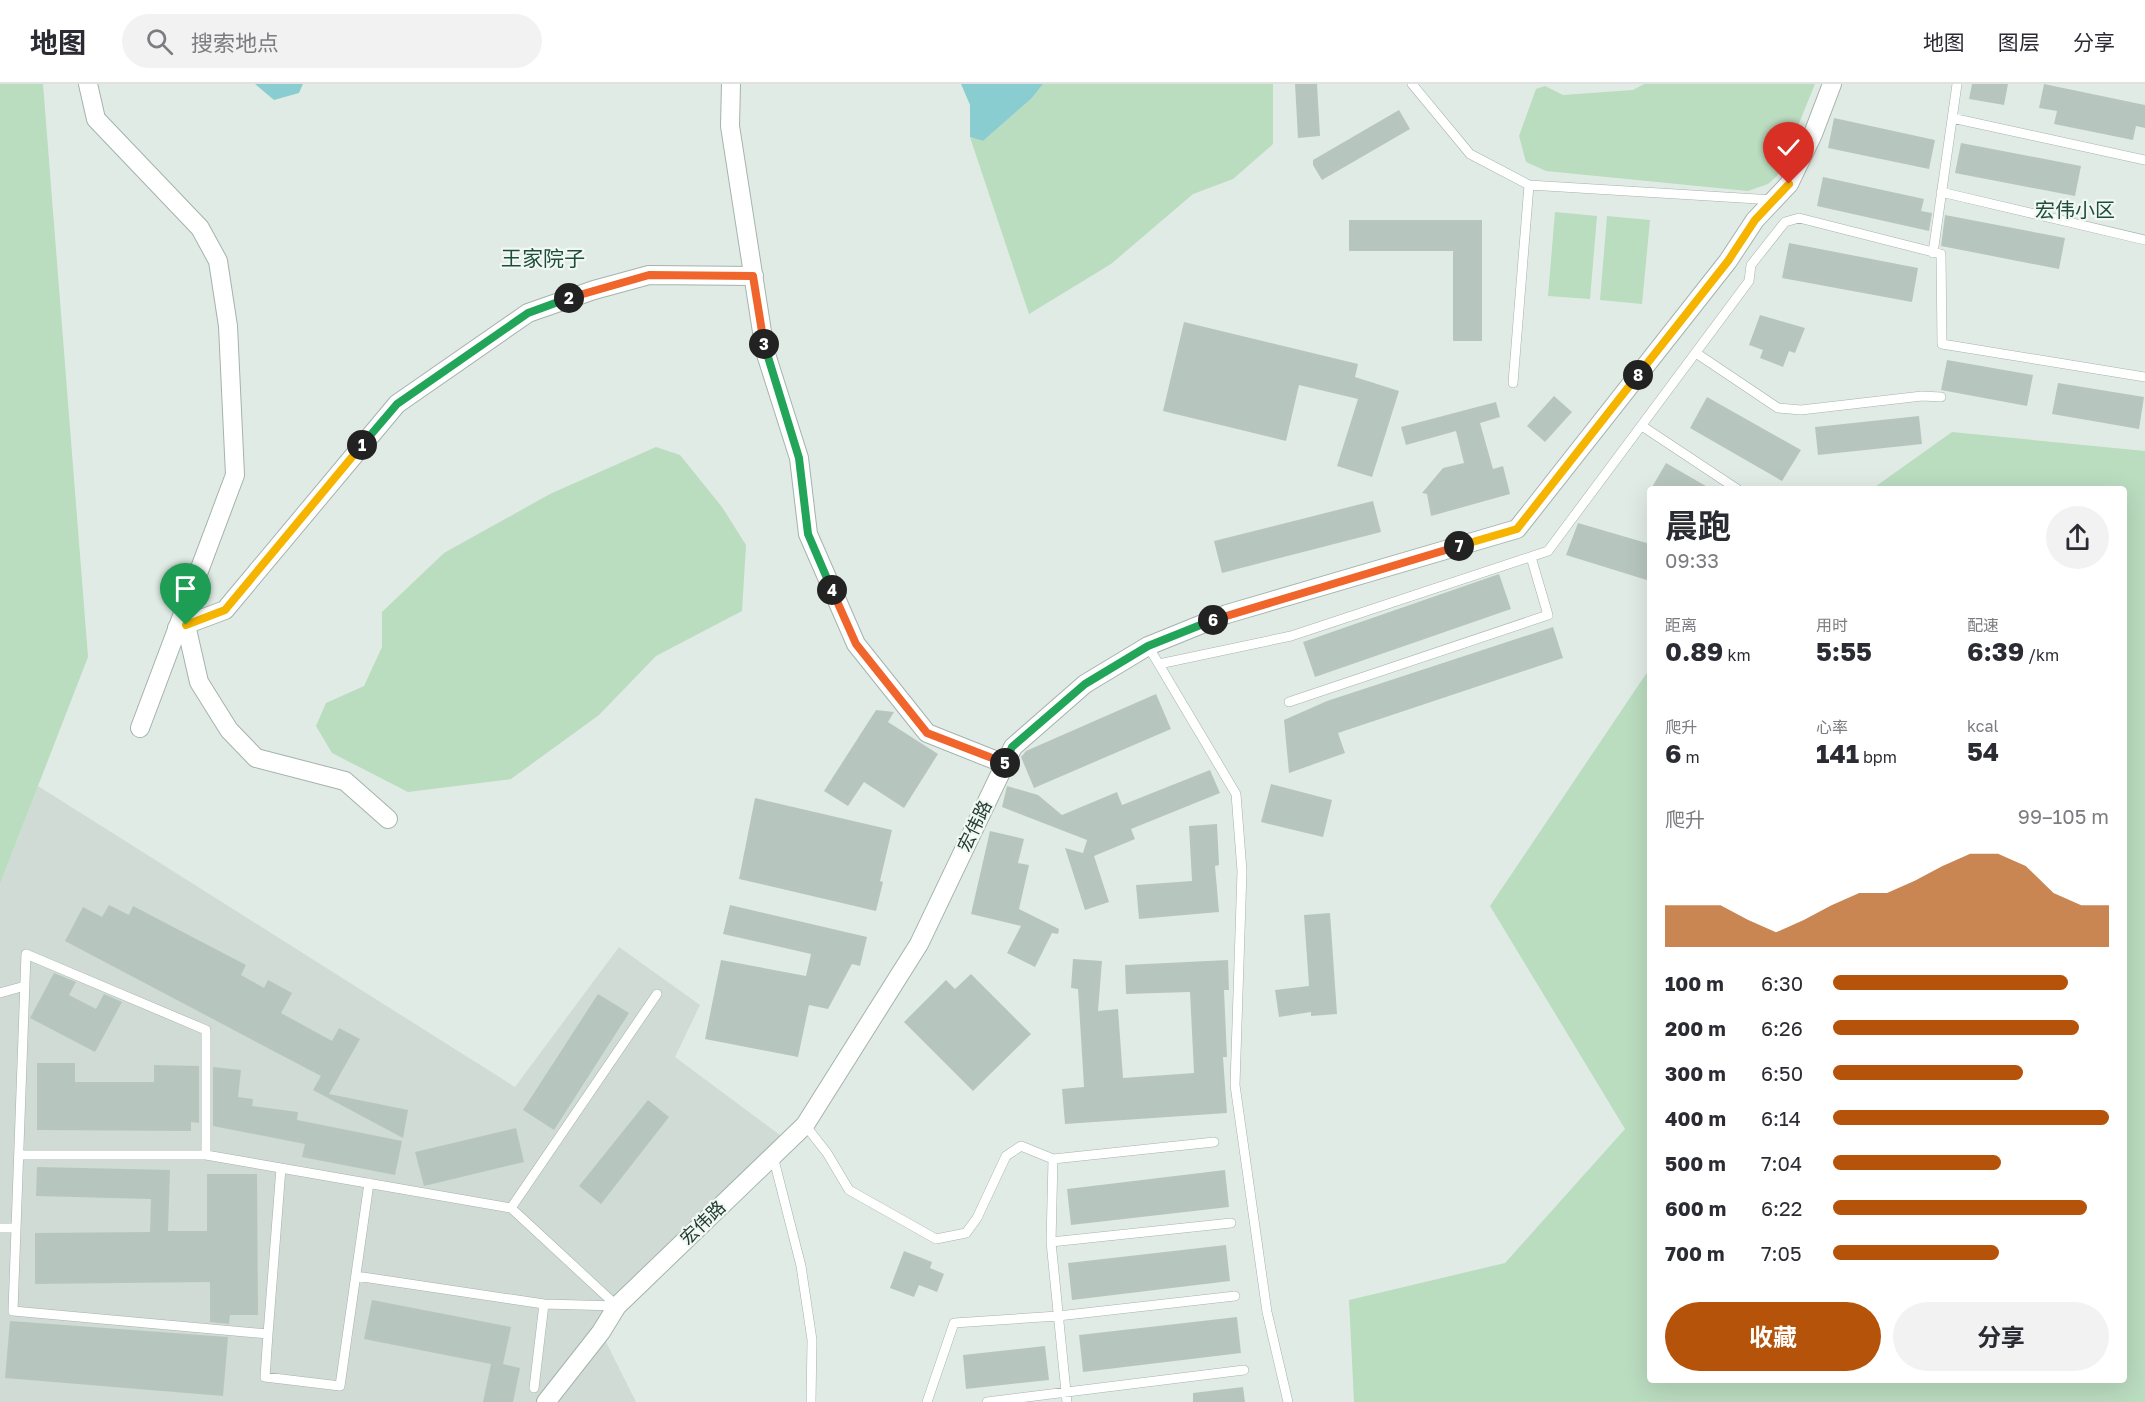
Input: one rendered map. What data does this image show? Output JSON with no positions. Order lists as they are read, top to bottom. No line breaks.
{"streets":{"street":["宏伟路"]},"districts":["宏伟小区","王家院子"],"page":{"header":"地图","search":"搜索地点","nav":["地图","图层","分享"],"pins":["2","3","8","1","7","4","6","5"],"heading":["晨跑","09:33"],"stats":[["距离","0.89 km"],["用时","5:55"],["配速","6:39 /km"],["爬升","6 m"],["心率","141 bpm"],["kcal","54"]],"chart":["爬升","99–105 m"],"list":[{"name":"100 m","note":"6:30"},{"name":"200 m","note":"6:26"},{"name":"300 m","note":"6:50"},{"name":"400 m","note":"6:14"},{"name":"500 m","note":"7:04"},{"name":"600 m","note":"6:22"},{"name":"700 m","note":"7:05"}],"buttons":["收藏","分享"]}}
